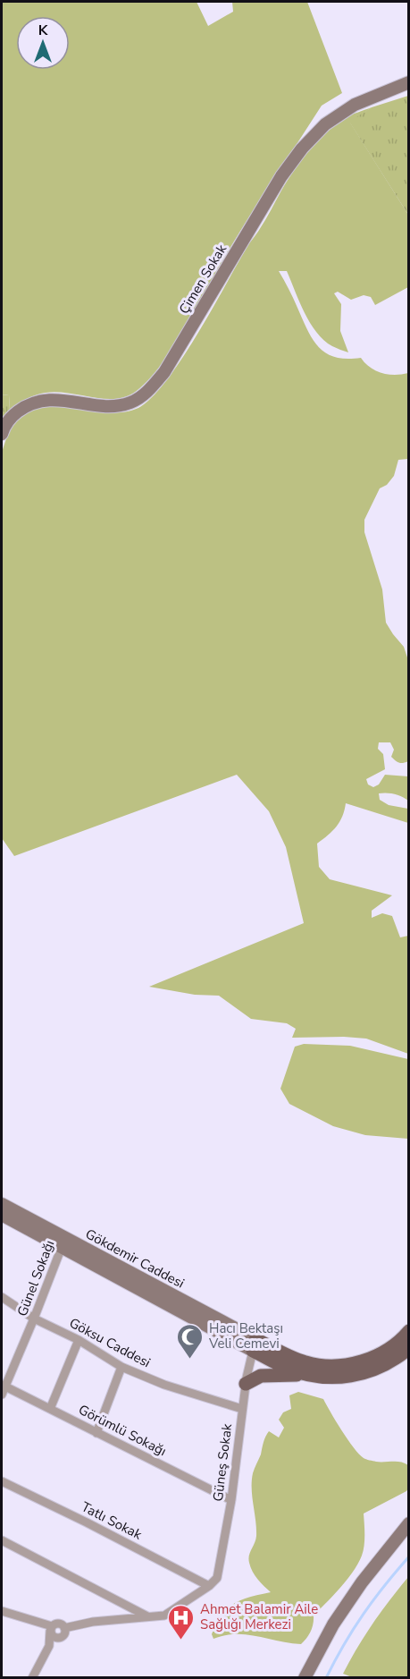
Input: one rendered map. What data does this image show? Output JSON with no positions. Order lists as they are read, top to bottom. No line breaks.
{"streets":{"main road":["Çimen Sokak","Gökdemir Caddesi"],"street":["Günel Sokağı","Göksu Caddesi","Görümlü Sokağı","Güneş Sokak","Tatlı Sokak"]},"crossings":[["Gökdemir Caddesi","Günel Sokağı"],["Günel Sokağı","Göksu Caddesi"],["Günel Sokağı","Görümlü Sokağı"],["Göksu Caddesi","Güneş Sokak"],["Görümlü Sokağı","Güneş Sokak"],["Güneş Sokak","Tatlı Sokak"]],"places":{"mosque":["Hacı Bektaşı Veli Cemevi"],"hospital":["Ahmet Balamir Aile Sağlığı Merkezi"]},"north":"top"}
